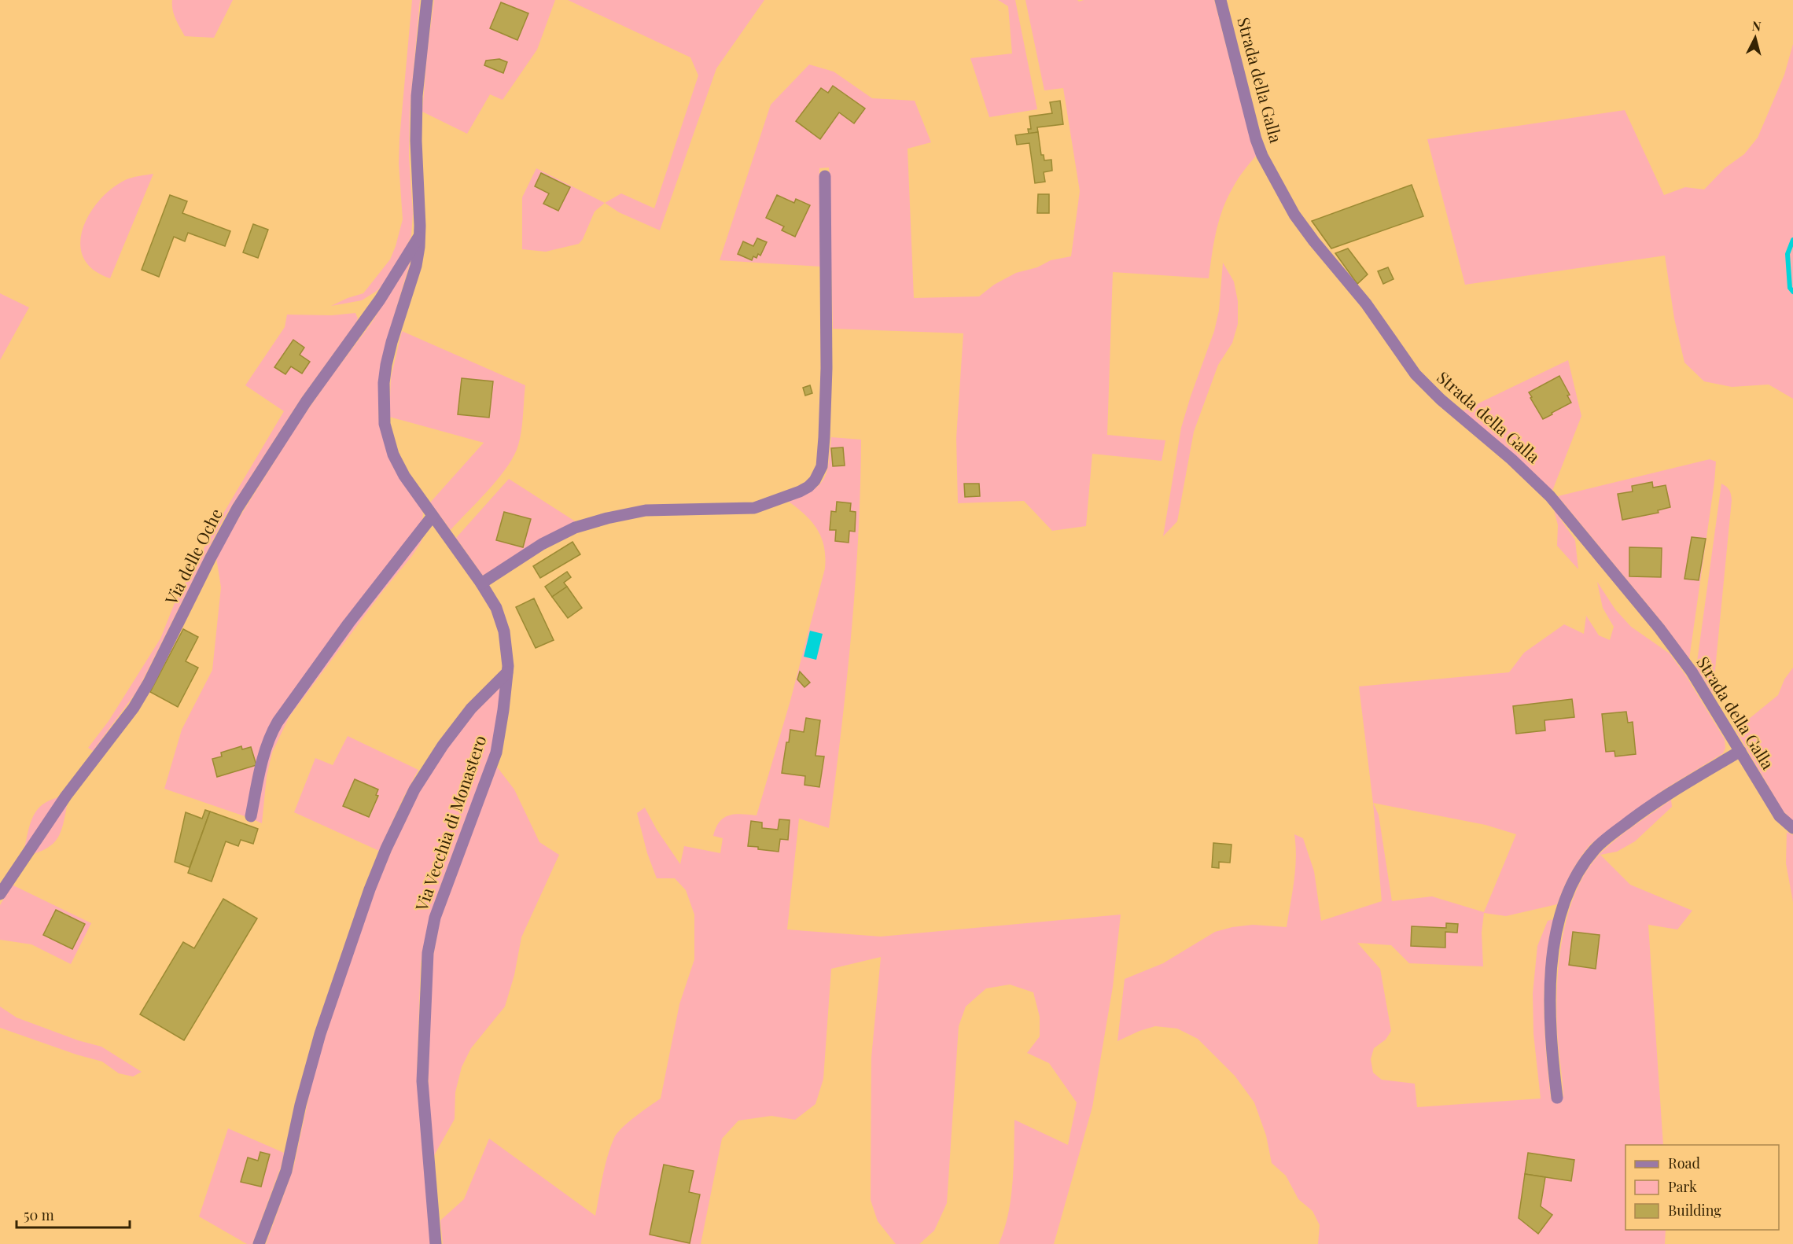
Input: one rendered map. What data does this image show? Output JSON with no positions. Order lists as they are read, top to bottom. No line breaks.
{"streets":{"street":["Strada della Galla","Via delle Oche","Via Vecchia di Monastero"]},"crossings":[["Via delle Oche","Via Vecchia di Monastero"]],"legend":["Road","Park","Building"],"scale_bar":"50 m","north":"top"}
